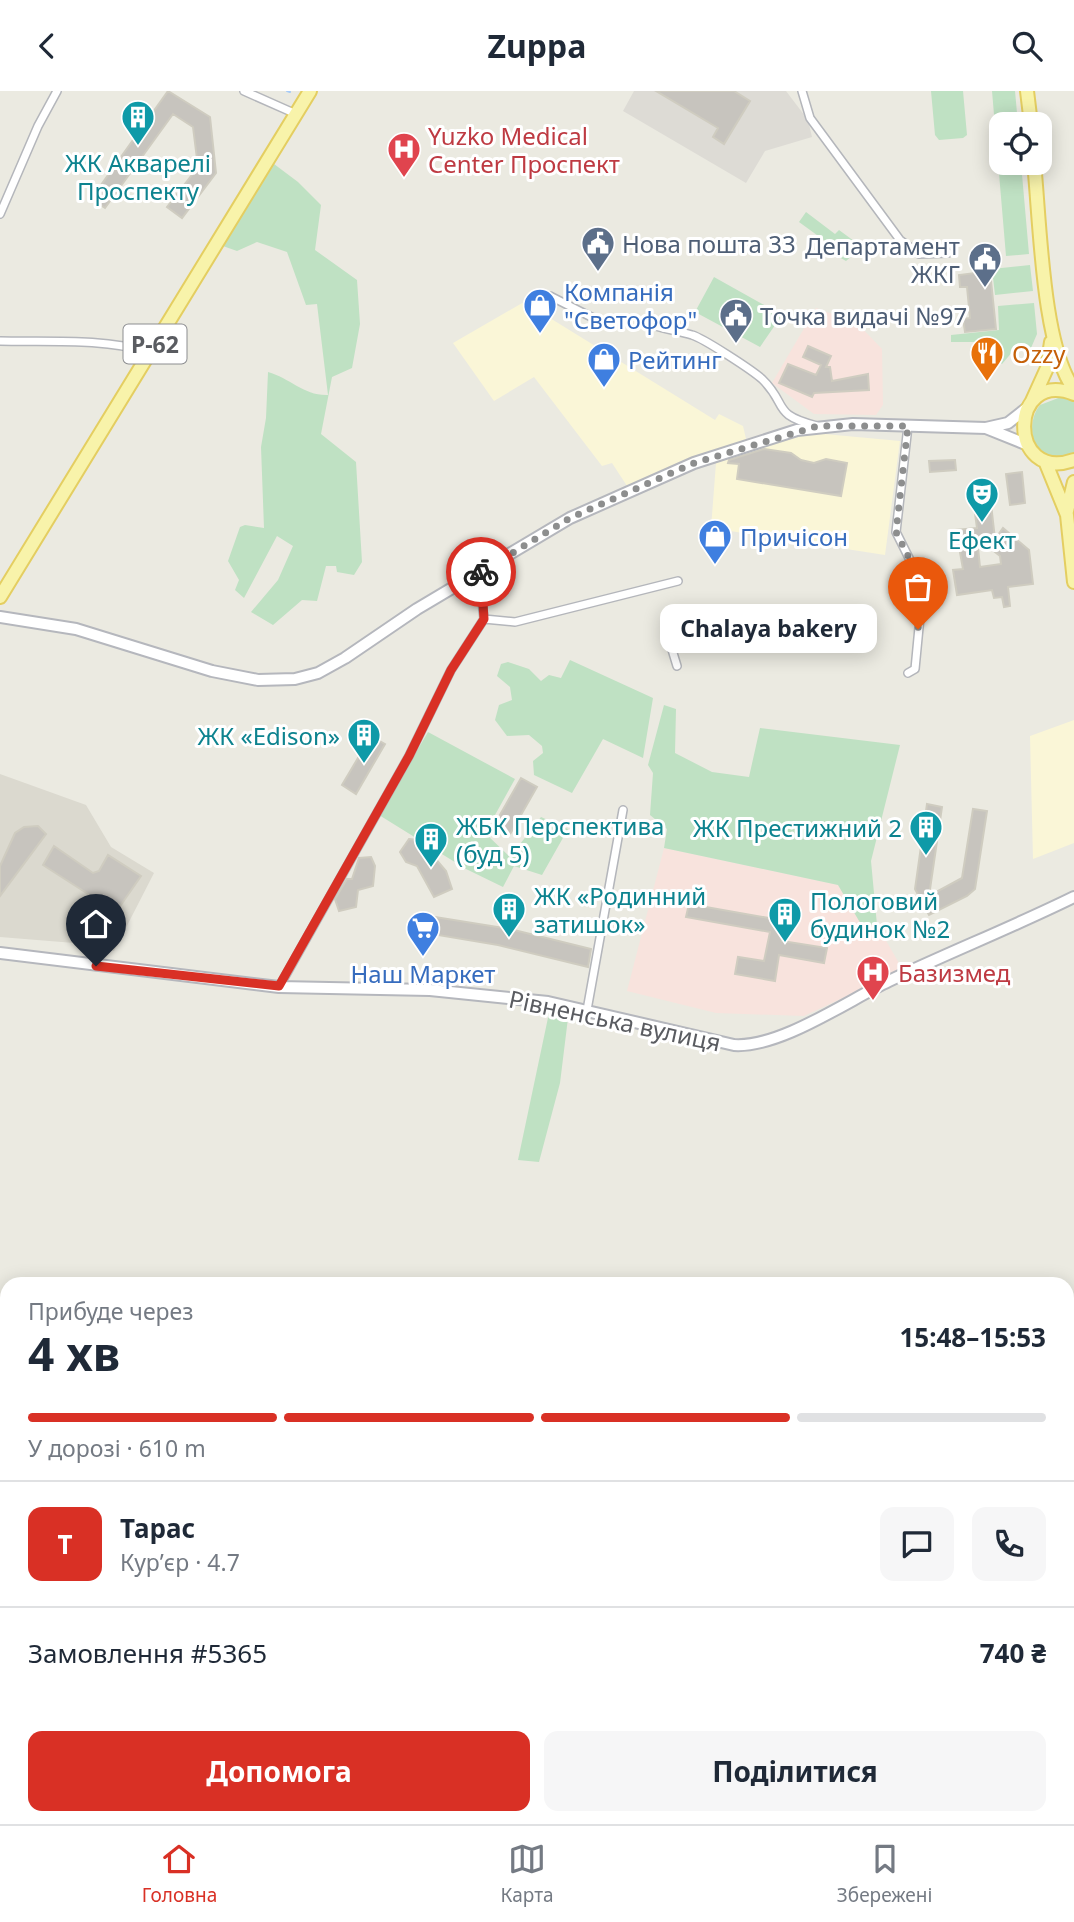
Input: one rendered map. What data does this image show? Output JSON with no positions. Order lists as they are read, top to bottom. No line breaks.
{"streets":{"main road":["Р-62"],"street":["Рівненська вулиця"]},"places":{"building":["ЖК Акварелі Проспекту","ЖК «Edison»","ЖК Престижний 2","ЖБК Перспектива (буд 5)","ЖК «Родинний затишок»","Пологовий будинок №2"],"hospital":["Yuzko Medical Center Проспект","Базизмед"],"public building":["Нова пошта 33","Департамент ЖКГ","Точка видачі №97"],"shop":["Компанія \"Светофор\"","Рейтинг","Причісон"],"restaurant":["Ozzy"],"theatre":["Ефект"],"other":["Chalaya bakery"],"supermarket":["Наш Маркет"]},"page":{"header":"Zuppa","bubble":"Chalaya bakery","heading":["4 хв","Прибуде через","15:48–15:53"],"panel":["Тарас","Кур’єр · 4.7","Замовлення #5365","740 ₴"],"bar":"У дорозі · 610 m","round":"Т","buttons":["Допомога","Поділитися"],"tabs":["Головна","Карта","Збережені"]}}
